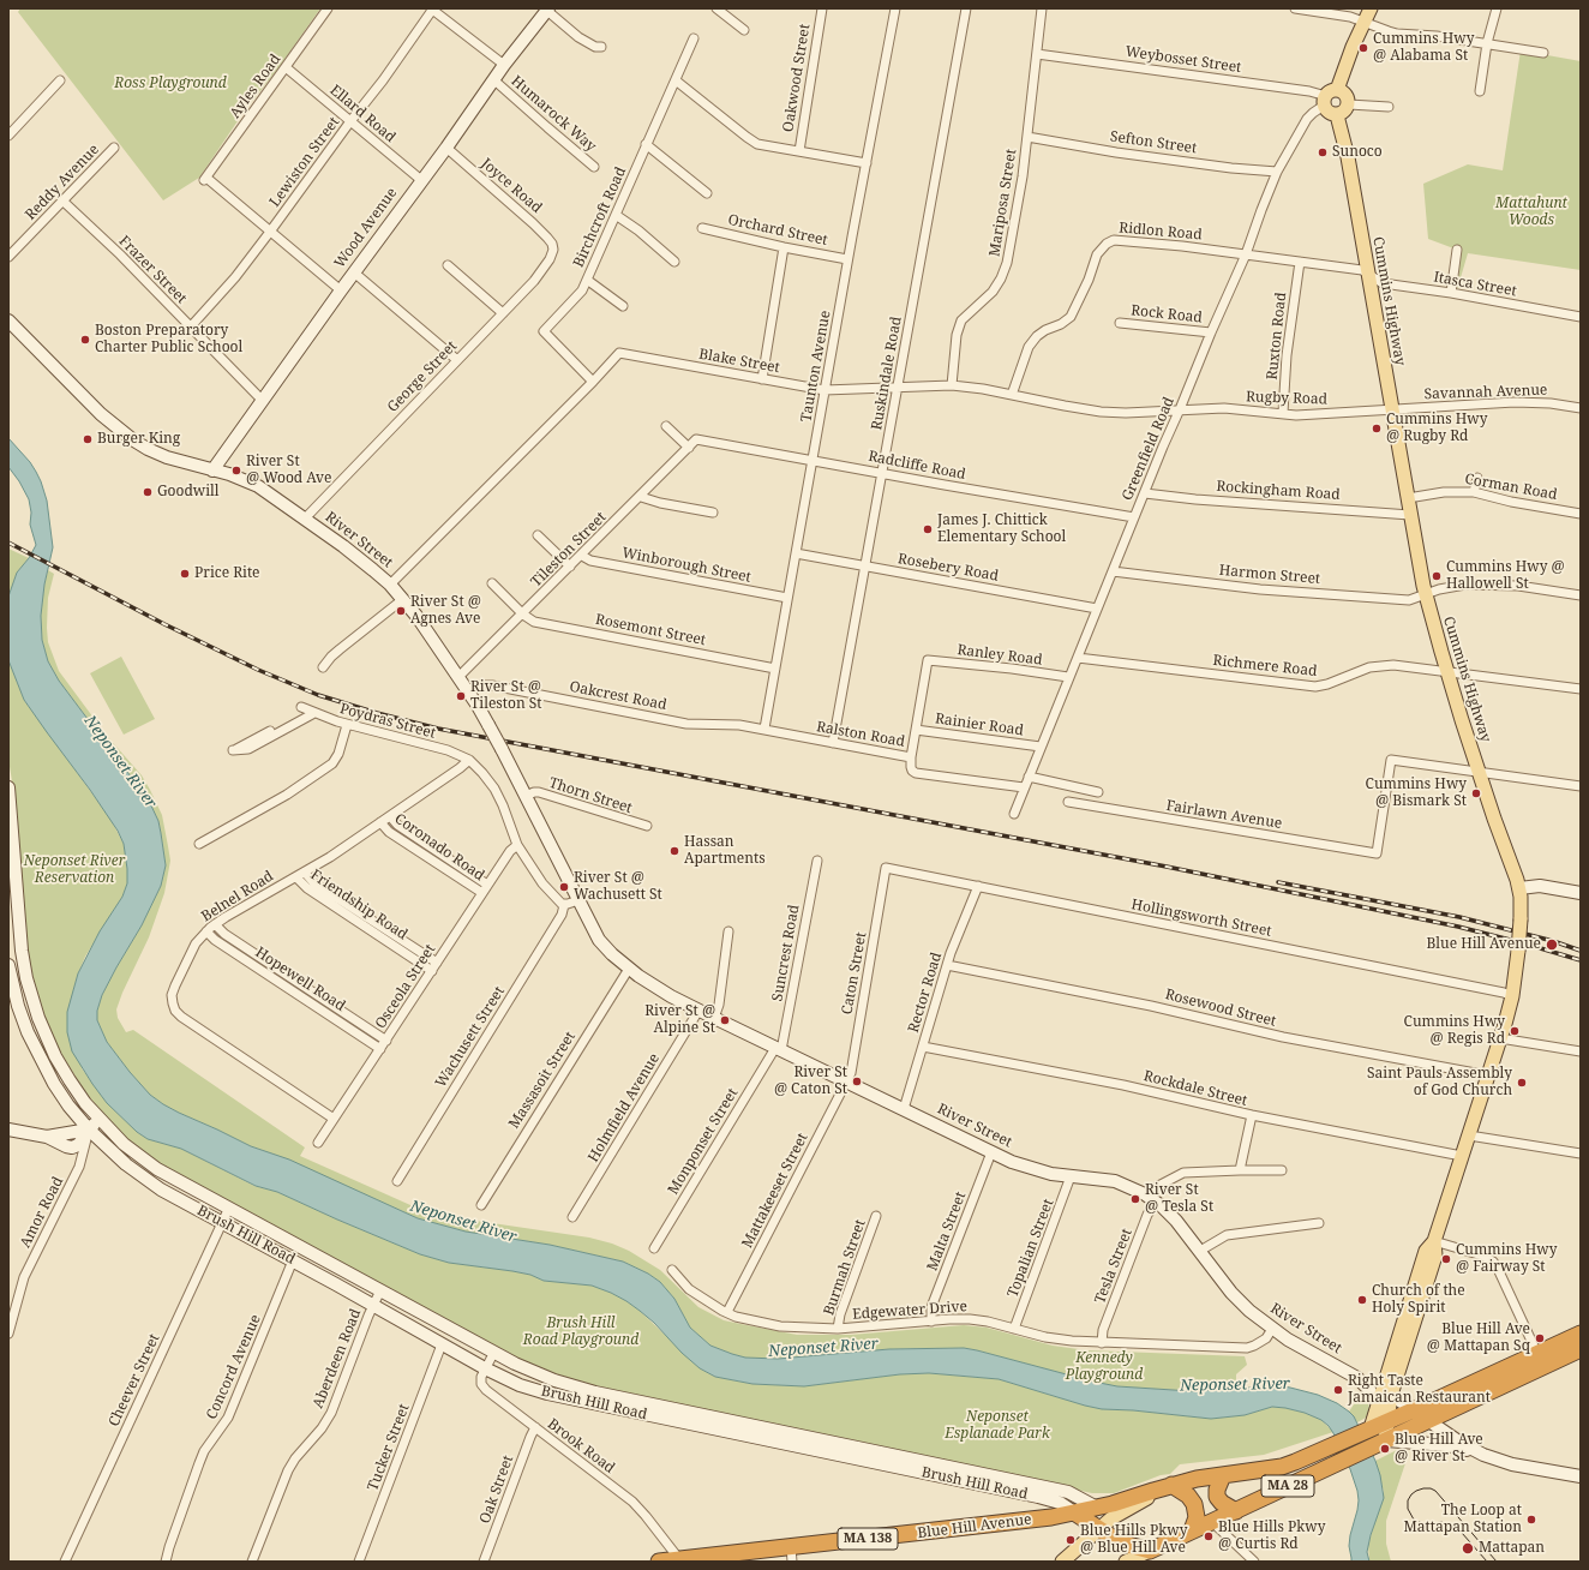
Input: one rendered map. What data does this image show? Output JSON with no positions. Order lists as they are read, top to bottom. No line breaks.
{"streets":{"highway":["Brush Hill Road","MA 28","Blue Hill Avenue","MA 138"],"main road":["Wood Avenue","Cummins Highway","River Street"],"street":["Weybosset Street","Oakwood Street","Ayles Road","Ellard Road","Humarock Way","Sefton Street","Lewiston Street","Reddy Avenue","Joyce Road","Mariposa Street","Birchcroft Road","Orchard Street","Ridlon Road","Frazer Street","Itasca Street","Rock Road","Ruxton Road","Blake Street","Taunton Avenue","Ruskindale Road","George Street","Savannah Avenue","Rugby Road","Greenfield Road","Radcliffe Road","Corman Road","Rockingham Road","Tileston Street","Winborough Street","Rosebery Road","Harmon Street","Rosemont Street","Ranley Road","Richmere Road","Oakcrest Road","Poydras Street","Rainier Road","Ralston Road","Thorn Street","Fairlawn Avenue","Coronado Road","Belnel Road","Friendship Road","Hollingsworth Street","Suncrest Road","Caton Street","Hopewell Road","Osceola Street","Rector Road","Rosewood Street","Wachusett Street","Massasoit Street","Rockdale Street","Holmfield Avenue","Monponset Street","Mattakeeset Street","Amor Road","Malta Street","Topalian Street","Tesla Street","Burmah Street","Edgewater Drive","Aberdeen Road","Concord Avenue","Cheever Street","Brook Road","Tucker Street","Oak Street"]},"crossings":[["Weybosset Street","Mariposa Street"],["Weybosset Street","Cummins Highway"],["Weybosset Street","Greenfield Road"],["Ayles Road","Ellard Road"],["Ayles Road","Lewiston Street"],["Ellard Road","Lewiston Street"],["Ellard Road","Wood Avenue"],["Humarock Way","Wood Avenue"],["Sefton Street","Mariposa Street"],["Sefton Street","Greenfield Road"],["Lewiston Street","Frazer Street"],["Reddy Avenue","Frazer Street"],["Joyce Road","Wood Avenue"],["Joyce Road","George Street"],["Mariposa Street","Blake Street"],["Birchcroft Road","Blake Street"],["Wood Avenue","Frazer Street"],["Wood Avenue","River Street"],["Orchard Street","Taunton Avenue"],["Ridlon Road","Itasca Street"],["Ridlon Road","Cummins Highway"],["Ridlon Road","Ruxton Road"],["Ridlon Road","Blake Street"],["Ridlon Road","Greenfield Road"],["Itasca Street","Cummins Highway"],["Cummins Highway","Savannah Avenue"],["Cummins Highway","Rugby Road"],["Cummins Highway","Greenfield Road"],["Cummins Highway","Corman Road"],["Cummins Highway","Rockingham Road"],["Cummins Highway","River Street"],["Cummins Highway","Harmon Street"],["Cummins Highway","Richmere Road"],["Cummins Highway","Fairlawn Avenue"],["Cummins Highway","Hollingsworth Street"],["Cummins Highway","Rosewood Street"],["Cummins Highway","Rockdale Street"],["Cummins Highway","MA 28"],["Rock Road","Greenfield Road"],["Ruxton Road","Rugby Road"],["Blake Street","Taunton Avenue"],["Blake Street","Ruskindale Road"],["Blake Street","Rugby Road"],["Blake Street","Greenfield Road"],["Blake Street","River Street"],["Taunton Avenue","Radcliffe Road"],["Taunton Avenue","Winborough Street"],["Taunton Avenue","Rosebery Road"],["Taunton Avenue","Rosemont Street"],["Taunton Avenue","Oakcrest Road"],["Taunton Avenue","Ralston Road"],["Ruskindale Road","Radcliffe Road"],["Ruskindale Road","Rosebery Road"],["Ruskindale Road","Ralston Road"],["George Street","River Street"],["Savannah Avenue","Rugby Road"],["Rugby Road","Greenfield Road"],["Greenfield Road","Radcliffe Road"],["Greenfield Road","Rockingham Road"],["Greenfield Road","Rosebery Road"],["Greenfield Road","Harmon Street"],["Greenfield Road","Ranley Road"],["Greenfield Road","Richmere Road"],["Greenfield Road","Rainier Road"],["Greenfield Road","Ralston Road"],["Radcliffe Road","Tileston Street"],["River Street","Tileston Street"],["River Street","Oakcrest Road"],["River Street","Thorn Street"],["River Street","Suncrest Road"],["River Street","Caton Street"],["River Street","Rector Road"],["River Street","Massasoit Street"],["River Street","Holmfield Avenue"],["River Street","Monponset Street"],["River Street","Mattakeeset Street"],["River Street","Malta Street"],["River Street","Topalian Street"],["River Street","Tesla Street"],["River Street","Edgewater Drive"],["River Street","MA 28"],["Tileston Street","Winborough Street"],["Tileston Street","Rosemont Street"],["Ranley Road","Rainier Road"],["Oakcrest Road","Ralston Road"],["Poydras Street","Belnel Road"],["Coronado Road","Belnel Road"],["Coronado Road","Osceola Street"],["Belnel Road","Friendship Road"],["Belnel Road","Hopewell Road"],["Belnel Road","Osceola Street"],["Friendship Road","Osceola Street"],["Hollingsworth Street","Caton Street"],["Hollingsworth Street","Rector Road"],["Suncrest Road","Monponset Street"],["Caton Street","Mattakeeset Street"],["Hopewell Road","Osceola Street"],["Rector Road","Rosewood Street"],["Rector Road","Rockdale Street"],["Mattakeeset Street","Edgewater Drive"],["Amor Road","Brush Hill Road"],["Malta Street","Edgewater Drive"],["Brush Hill Road","Aberdeen Road"],["Brush Hill Road","Concord Avenue"],["Brush Hill Road","Cheever Street"],["Brush Hill Road","Brook Road"],["Brush Hill Road","Tucker Street"],["Brush Hill Road","MA 28"],["Brush Hill Road","Blue Hill Avenue"],["Topalian Street","Edgewater Drive"],["Tesla Street","Edgewater Drive"],["Burmah Street","Edgewater Drive"],["Brook Road","Oak Street"],["Brook Road","Blue Hill Avenue"],["MA 28","Blue Hill Avenue"]],"water":["Neponset River"],"parks":["Ross Playground","Mattahunt Woods","Neponset River Reservation","Brush Hill Road Playground","Kennedy Playground","Neponset Esplanade Park"],"places":["Cummins Hwy @ Alabama St","Sunoco","Boston Preparatory Charter Public School","Cummins Hwy @ Rugby Rd","Burger King","River St @ Wood Ave","Goodwill","James J. Chittick Elementary School","Price Rite","Cummins Hwy @ Hallowell St","River St @ Agnes Ave","River St @ Tileston St","Cummins Hwy @ Bismark St","Hassan Apartments","River St @ Wachusett St","Blue Hill Avenue","River St @ Alpine St","Cummins Hwy @ Regis Rd","River St @ Caton St","Saint Pauls Assembly of God Church","River St @ Tesla St","Cummins Hwy @ Fairway St","Church of the Holy Spirit","Blue Hill Ave @ Mattapan Sq","Right Taste Jamaican Restaurant","Blue Hill Ave @ River St","The Loop at Mattapan Station","Blue Hills Pkwy @ Curtis Rd","Blue Hills Pkwy @ Blue Hill Ave","Mattapan"]}
